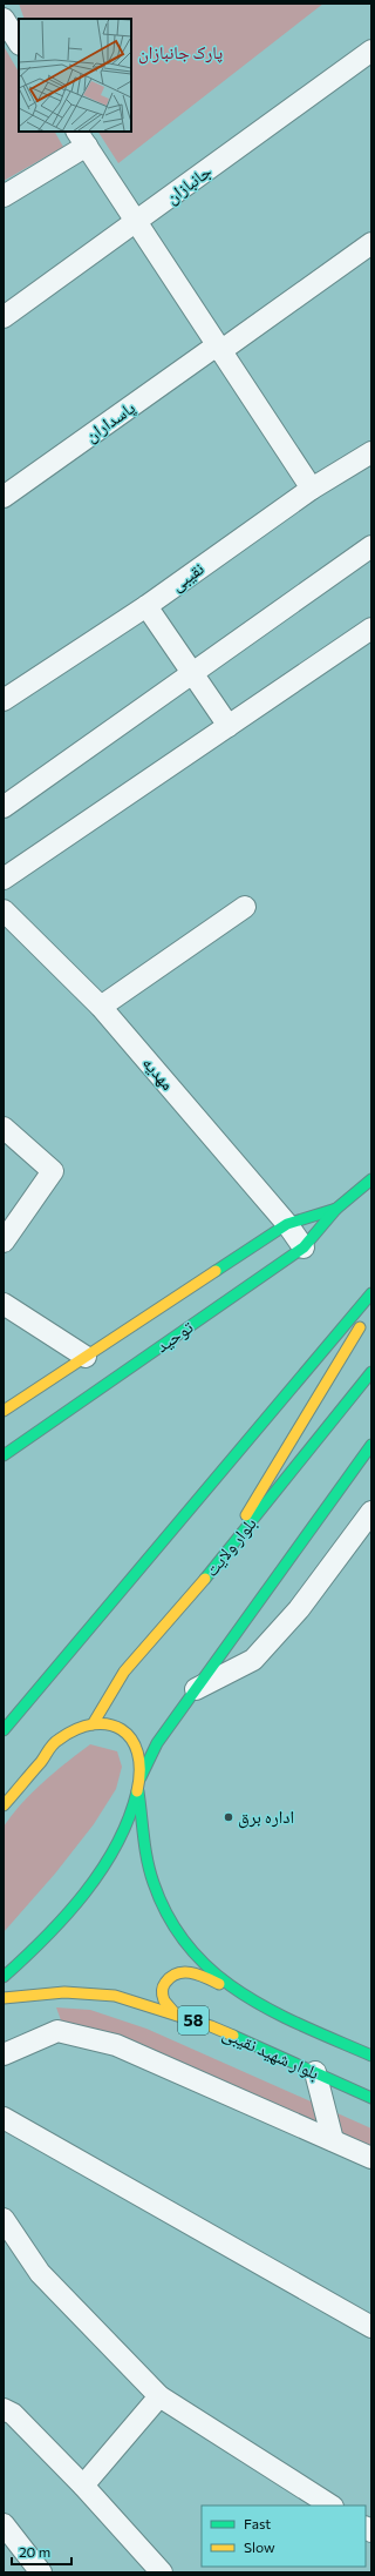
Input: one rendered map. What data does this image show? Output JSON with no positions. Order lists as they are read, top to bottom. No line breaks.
{"streets":{"main road":["توحید","بلوار ولایت","58","بلوار شهید نقیبی"],"street":["جانبازان","پاسداران","نقیبی","مهدیه"]},"crossings":[["مهدیه","توحید"]],"parks":["پارک جانبازان"],"places":["اداره برق"],"legend":["Fast","Slow"],"scale_bar":"20 m"}
